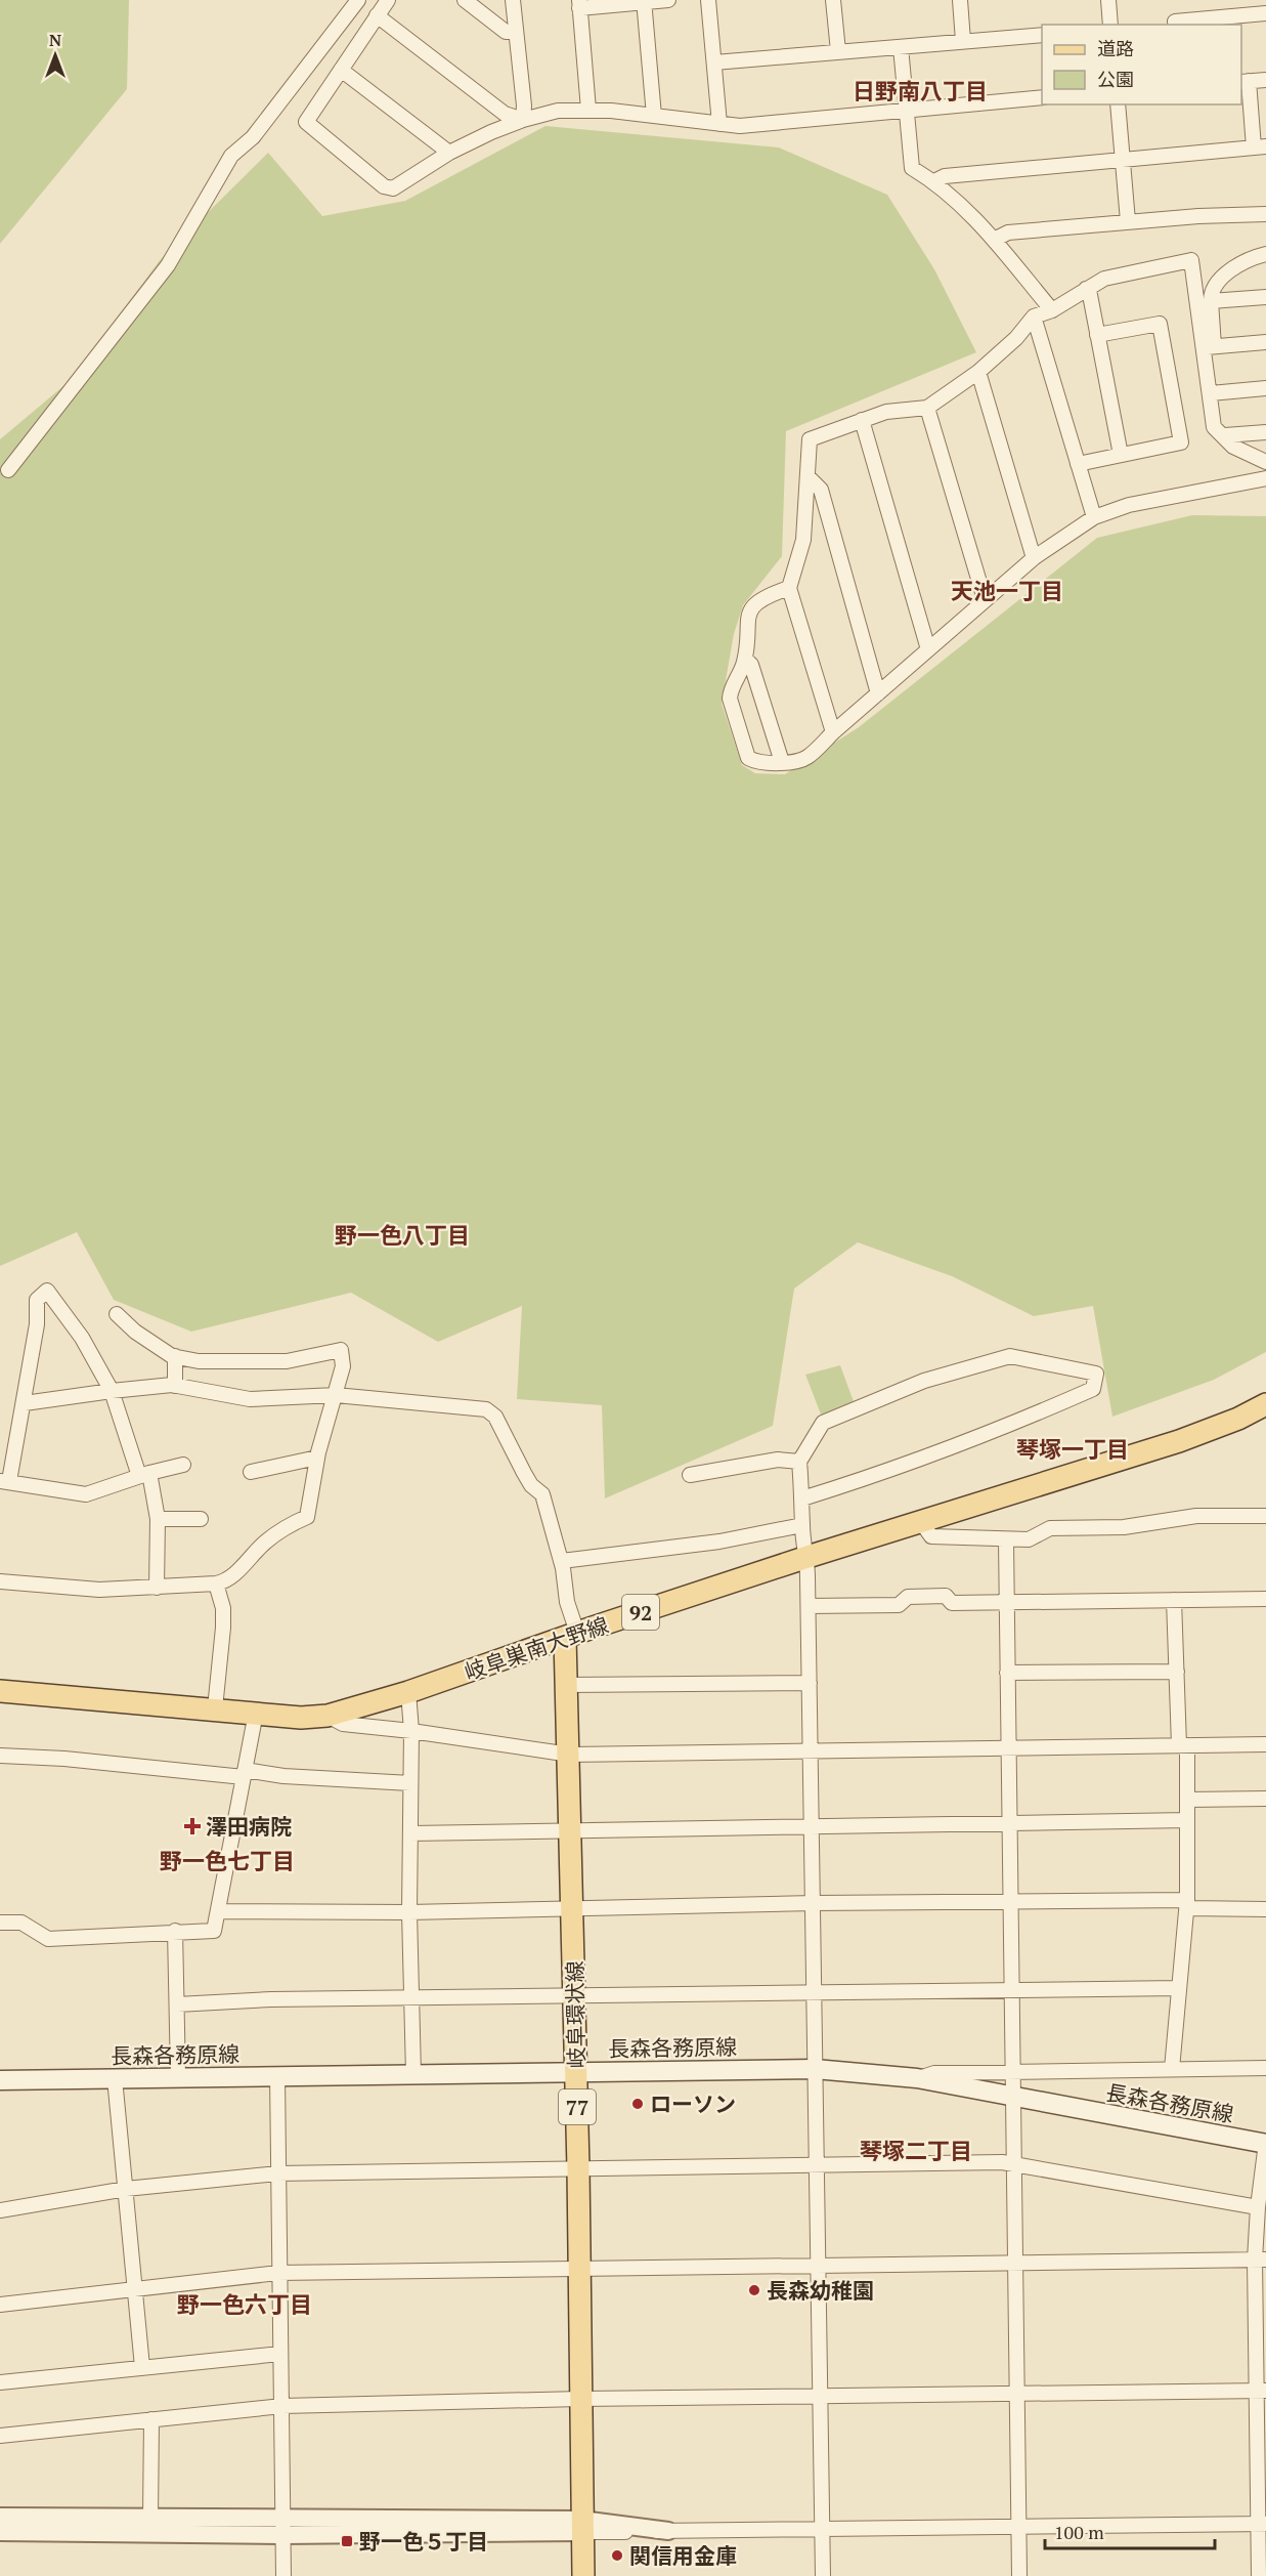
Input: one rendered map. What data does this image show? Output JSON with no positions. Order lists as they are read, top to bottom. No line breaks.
{"streets":{"main road":["92","岐阜巣南大野線","岐阜環状線","長森各務原線","77"]},"crossings":[["岐阜巣南大野線","岐阜環状線"],["岐阜環状線","長森各務原線"]],"districts":["日野南八丁目","天池一丁目","野一色八丁目","琴塚一丁目","野一色七丁目","琴塚二丁目","野一色六丁目"],"places":{"health":["澤田病院"],"other":["ローソン","長森幼稚園","関信用金庫"],"transit":["野一色５丁目"]},"legend":["道路","公園"],"scale_bar":"100 m","north":"top"}
